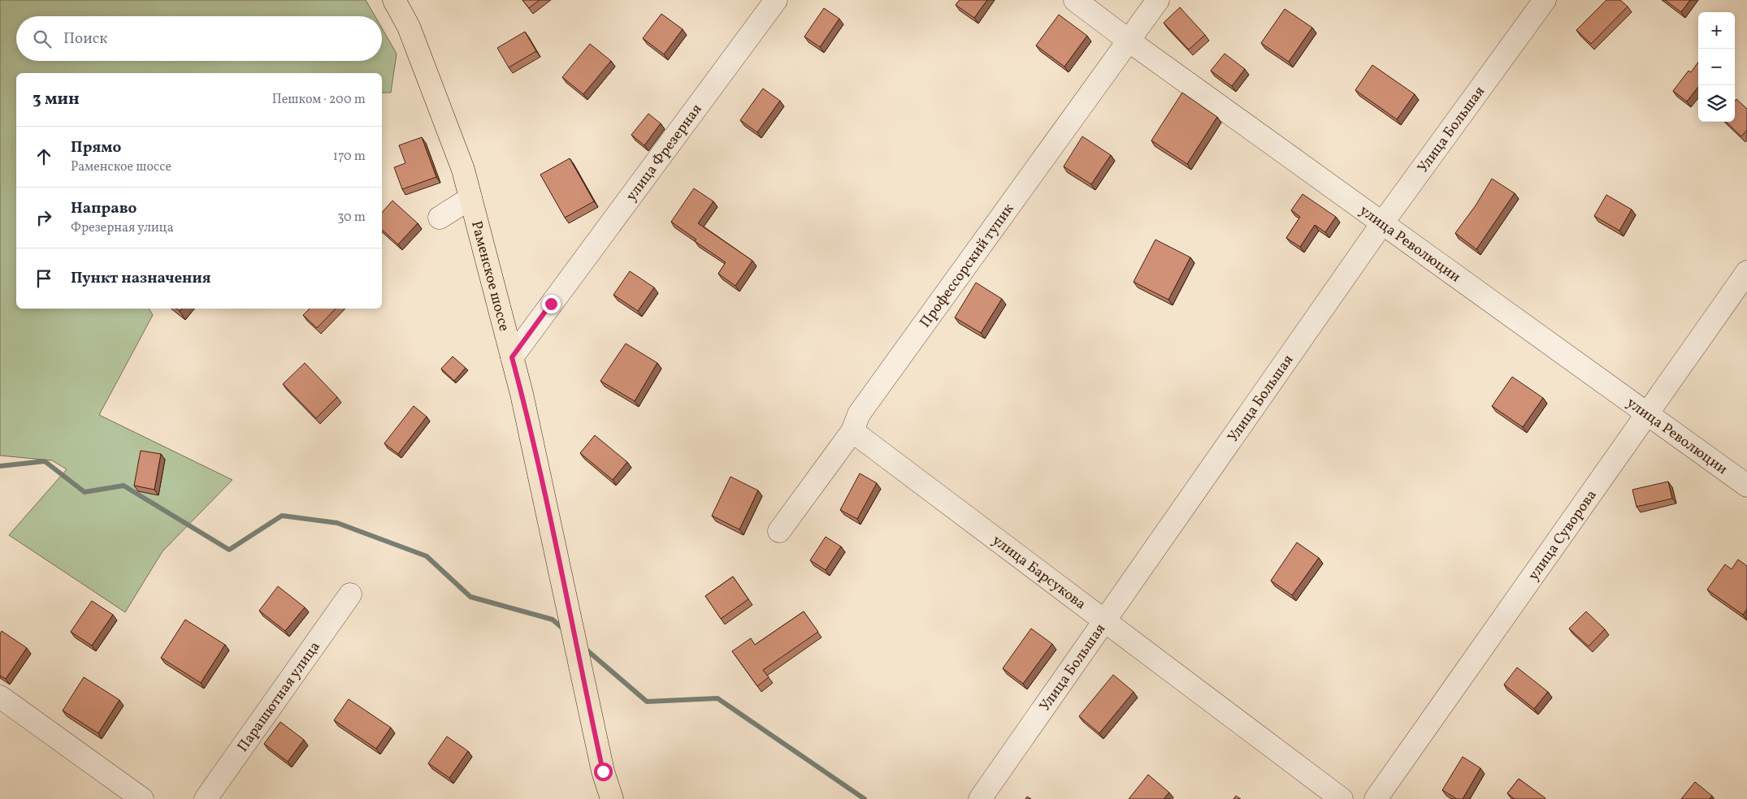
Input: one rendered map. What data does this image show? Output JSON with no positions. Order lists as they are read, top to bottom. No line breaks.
{"streets":{"main road":["Раменское шоссе"],"street":["Улица Большая","улица Фрезерная","улица Революции","Профессорский тупик","улица Суворова","улица Барсукова","Парашютная улица"]},"crossings":[["Улица Большая","улица Революции"],["Улица Большая","улица Барсукова"],["улица Фрезерная","Раменское шоссе"],["улица Революции","Профессорский тупик"],["улица Революции","улица Суворова"],["Профессорский тупик","улица Барсукова"]],"page":{"map_buttons":["+","−"],"search":"Поиск","heading":["3 мин","Пешком · 200 m"],"list":[["Прямо","Раменское шоссе","170 m"],["Направо","Фрезерная улица","30 m"],"Пункт назначения"]}}
